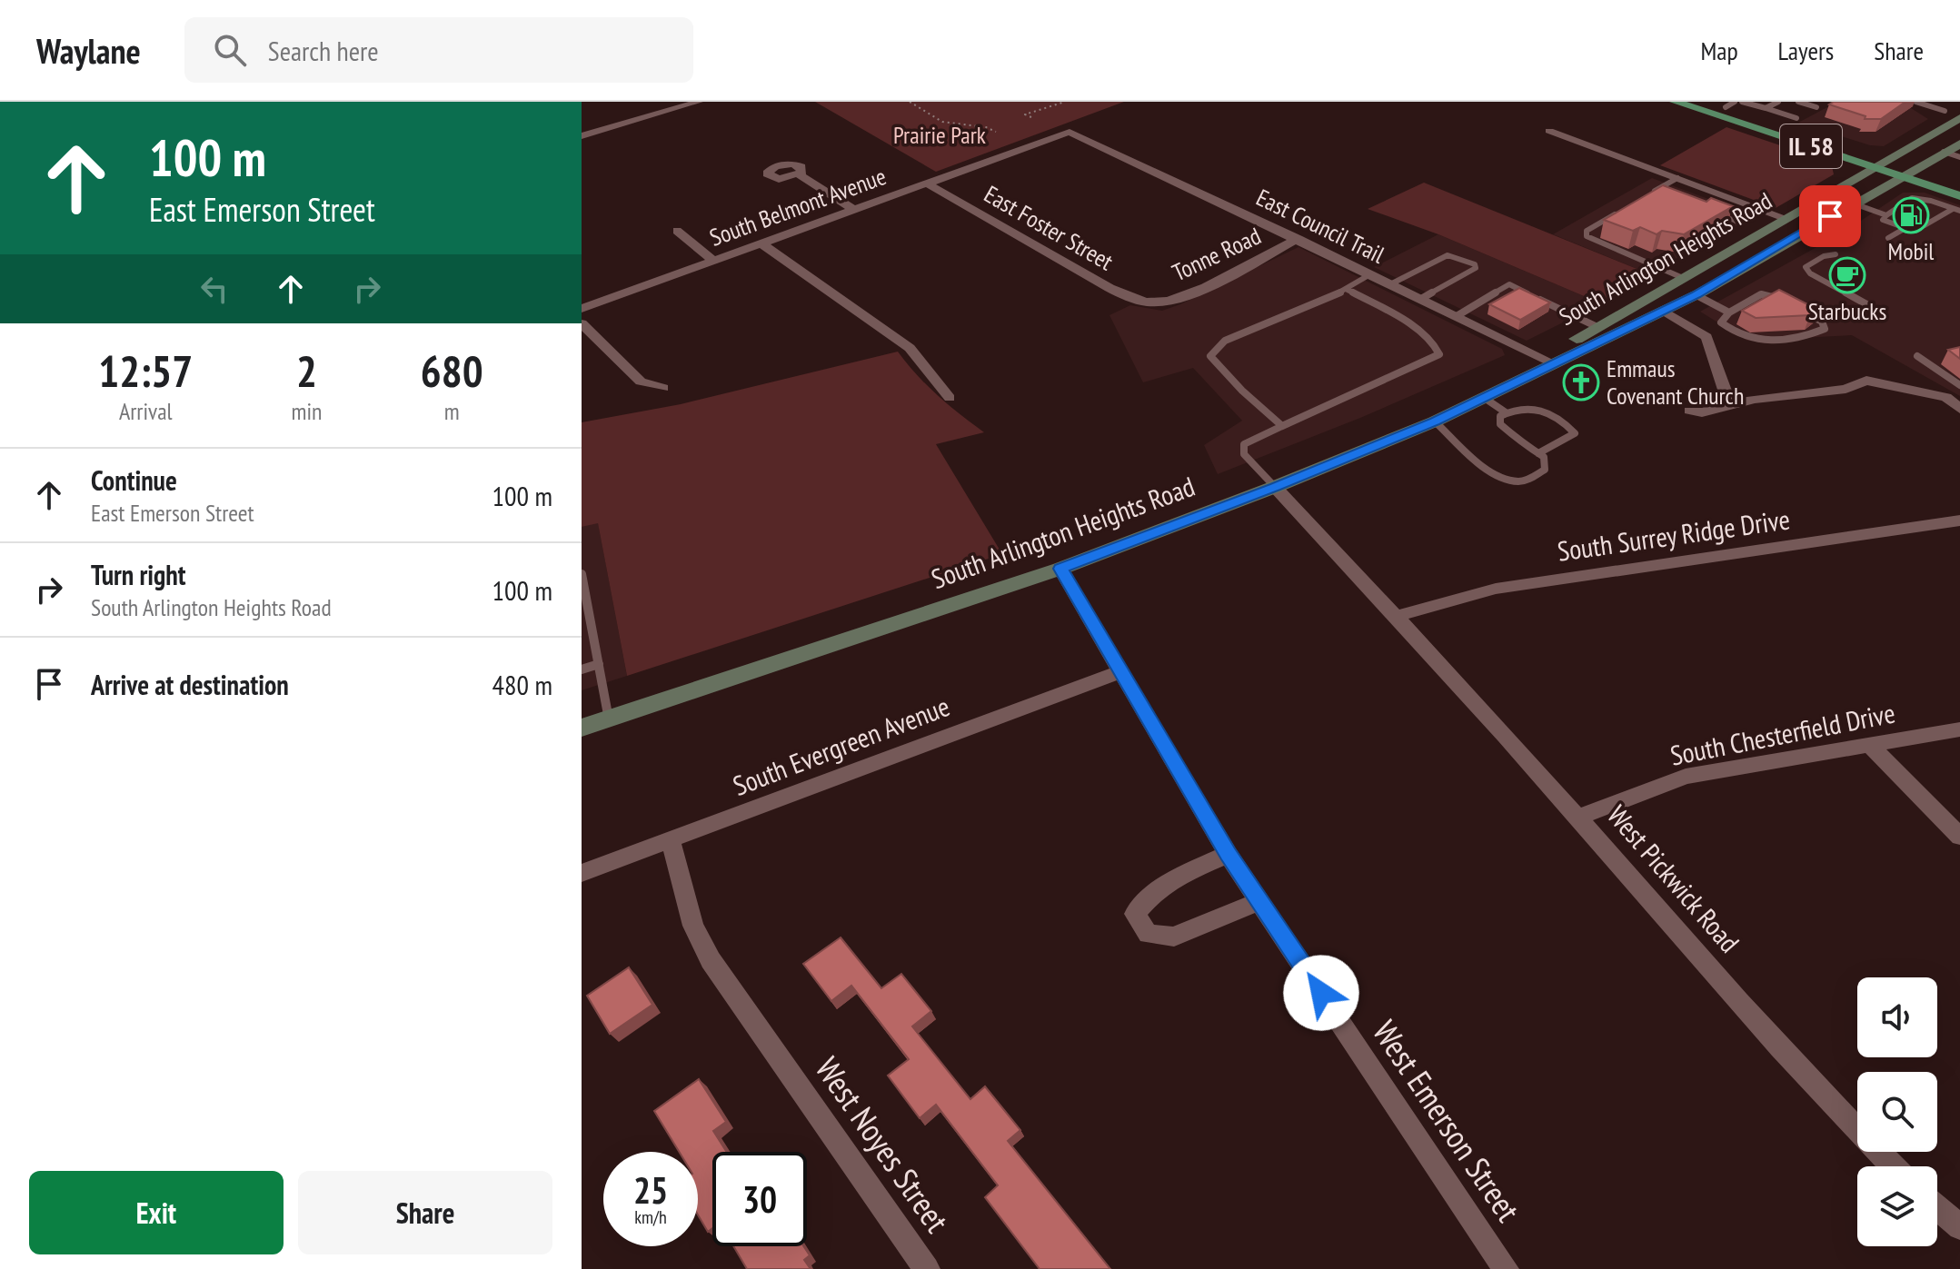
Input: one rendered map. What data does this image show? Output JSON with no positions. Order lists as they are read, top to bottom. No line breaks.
{"streets":{"main road":["IL 58","South Arlington Heights Road"],"street":["South Belmont Avenue","East Council Trail","East Foster Street","Tonne Road","South Surrey Ridge Drive","South Chesterfield Drive","South Evergreen Avenue","West Pickwick Road","West Emerson Street","West Noyes Street"]},"crossings":[["IL 58","South Arlington Heights Road"],["South Belmont Avenue","East Council Trail"],["South Belmont Avenue","East Foster Street"],["East Council Trail","Tonne Road"],["East Council Trail","South Arlington Heights Road"],["East Foster Street","Tonne Road"],["South Arlington Heights Road","West Pickwick Road"],["South Arlington Heights Road","West Emerson Street"],["South Surrey Ridge Drive","West Pickwick Road"],["South Chesterfield Drive","West Pickwick Road"],["South Evergreen Avenue","West Emerson Street"],["South Evergreen Avenue","West Noyes Street"]],"parks":["Prairie Park"],"places":{"fuel station":["Mobil"],"cafe":["Starbucks"],"church":["Emmaus Covenant Church"]},"page":{"header":"Waylane","search":"Search here","nav":["Map","Layers","Share"],"turn":["100 m","East Emerson Street"],"eta":["12:57","Arrival","2","min","680","m"],"list":[{"name":"Continue","note":"East Emerson Street","value":"100 m"},{"name":"Turn right","note":"South Arlington Heights Road","value":"100 m"},{"name":"Arrive at destination","value":"480 m"}],"speed":"25 km/h","limit":"30","buttons":["Exit","Share"]}}
